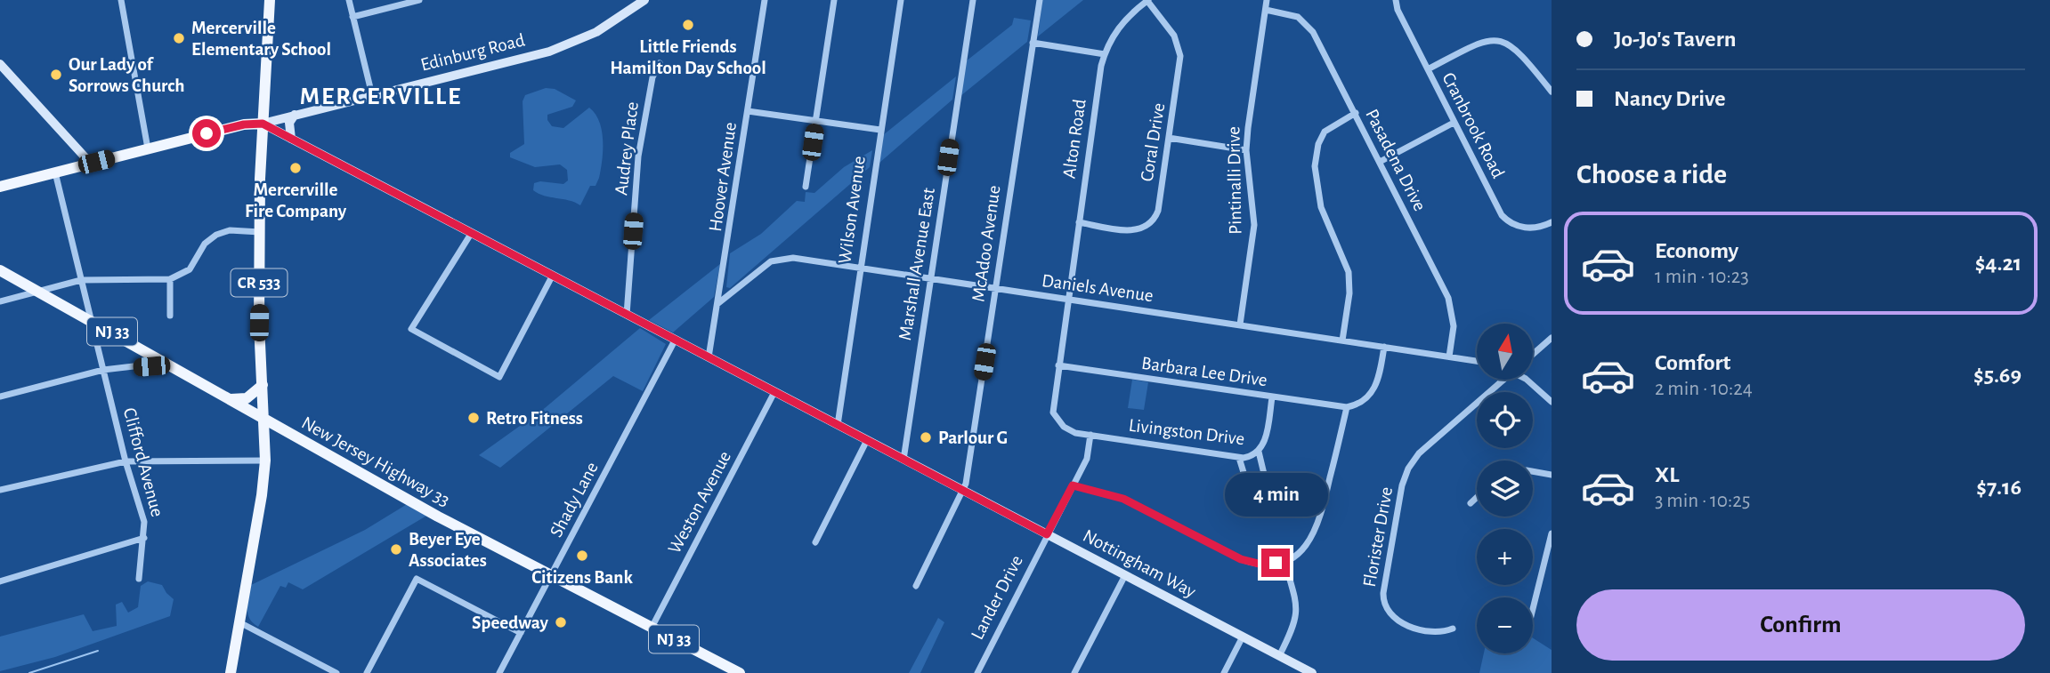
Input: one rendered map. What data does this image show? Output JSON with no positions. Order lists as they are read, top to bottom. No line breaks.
{"streets":{"main road":["CR 533","NJ 33","New Jersey Highway 33"],"street":["Edinburg Road","Cranbrook Road","Alton Road","Coral Drive","Audrey Place","Pasadena Drive","Hoover Avenue","Pintinalli Drive","Wilson Avenue","McAdoo Avenue","Marshall Avenue East","Daniels Avenue","Barbara Lee Drive","Livingston Drive","Clifford Avenue","Shady Lane","Weston Avenue","Florister Drive","Nottingham Way","Lander Drive"]},"crossings":[["Edinburg Road","CR 533"],["Edinburg Road","Nottingham Way"],["Alton Road","Coral Drive"],["Alton Road","Daniels Avenue"],["Alton Road","Barbara Lee Drive"],["Alton Road","Livingston Drive"],["Audrey Place","Nottingham Way"],["Pasadena Drive","Pintinalli Drive"],["Pasadena Drive","Daniels Avenue"],["Hoover Avenue","Daniels Avenue"],["Hoover Avenue","Nottingham Way"],["Pintinalli Drive","Daniels Avenue"],["Wilson Avenue","Daniels Avenue"],["Wilson Avenue","Nottingham Way"],["McAdoo Avenue","Daniels Avenue"],["McAdoo Avenue","Nottingham Way"],["Marshall Avenue East","Daniels Avenue"],["Marshall Avenue East","Nottingham Way"],["CR 533","New Jersey Highway 33"],["CR 533","Nottingham Way"],["Barbara Lee Drive","Livingston Drive"],["Livingston Drive","Lander Drive"],["New Jersey Highway 33","Clifford Avenue"],["New Jersey Highway 33","Shady Lane"],["New Jersey Highway 33","Weston Avenue"],["Shady Lane","Nottingham Way"],["Weston Avenue","Nottingham Way"],["Nottingham Way","Lander Drive"]],"districts":["MERCERVILLE"],"places":["Little Friends Hamilton Day School","Mercerville Elementary School","Our Lady of Sorrows Church","Mercerville Fire Company","Retro Fitness","Parlour G","Beyer Eye Associates","Citizens Bank","Speedway"],"north":"top","page":{"banner":["Jo-Jo's Tavern","Nancy Drive"],"heading":"Choose a ride","list":[{"name":"Economy","note":"1 min · 10:23","value":"$4.21"},{"name":"Comfort","note":"2 min · 10:24","value":"$5.69"},{"name":"XL","note":"3 min · 10:25","value":"$7.16"}],"map_buttons":["+","−"],"bubble":"4 min","buttons":"Confirm"}}
